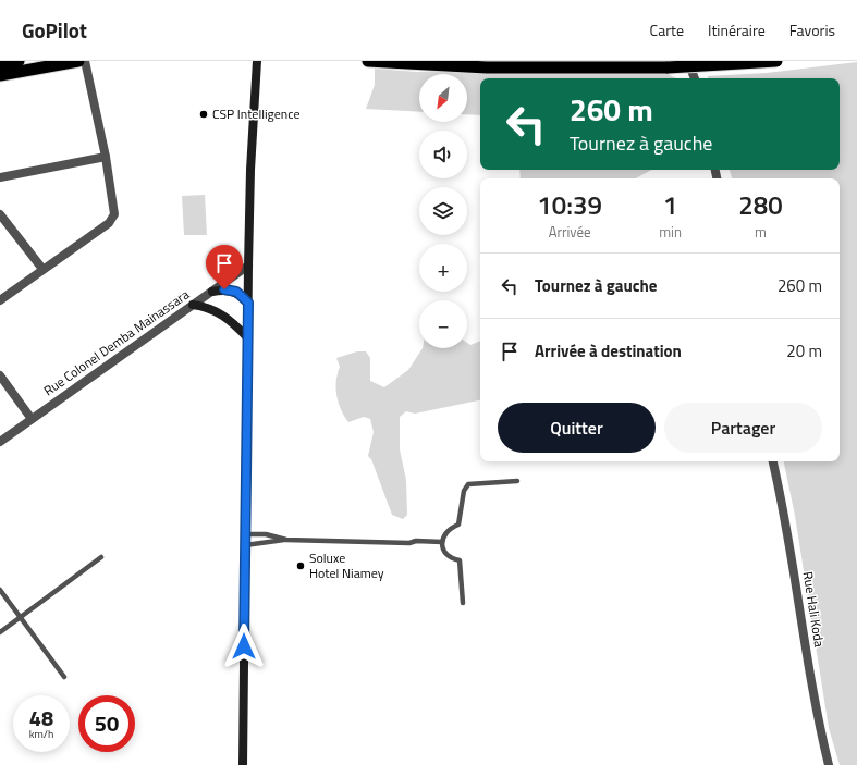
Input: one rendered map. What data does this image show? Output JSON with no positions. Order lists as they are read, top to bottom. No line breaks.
{"streets":{"street":["Rue Colonel Demba Mainassara","Rue Hali Koda"]},"places":["CSP Intelligence","Soluxe Hotel Niamey"],"north":"bottom left","page":{"header":"GoPilot","nav":["Carte","Itinéraire","Favoris"],"map_buttons":["+","−"],"turn":["260 m","Tournez à gauche"],"eta":["10:39","Arrivée","1","min","280","m"],"list":[{"name":"Tournez à gauche","value":"260 m"},{"name":"Arrivée à destination","value":"20 m"}],"buttons":["Quitter","Partager"],"speed":"48 km/h","limit":"50"}}
